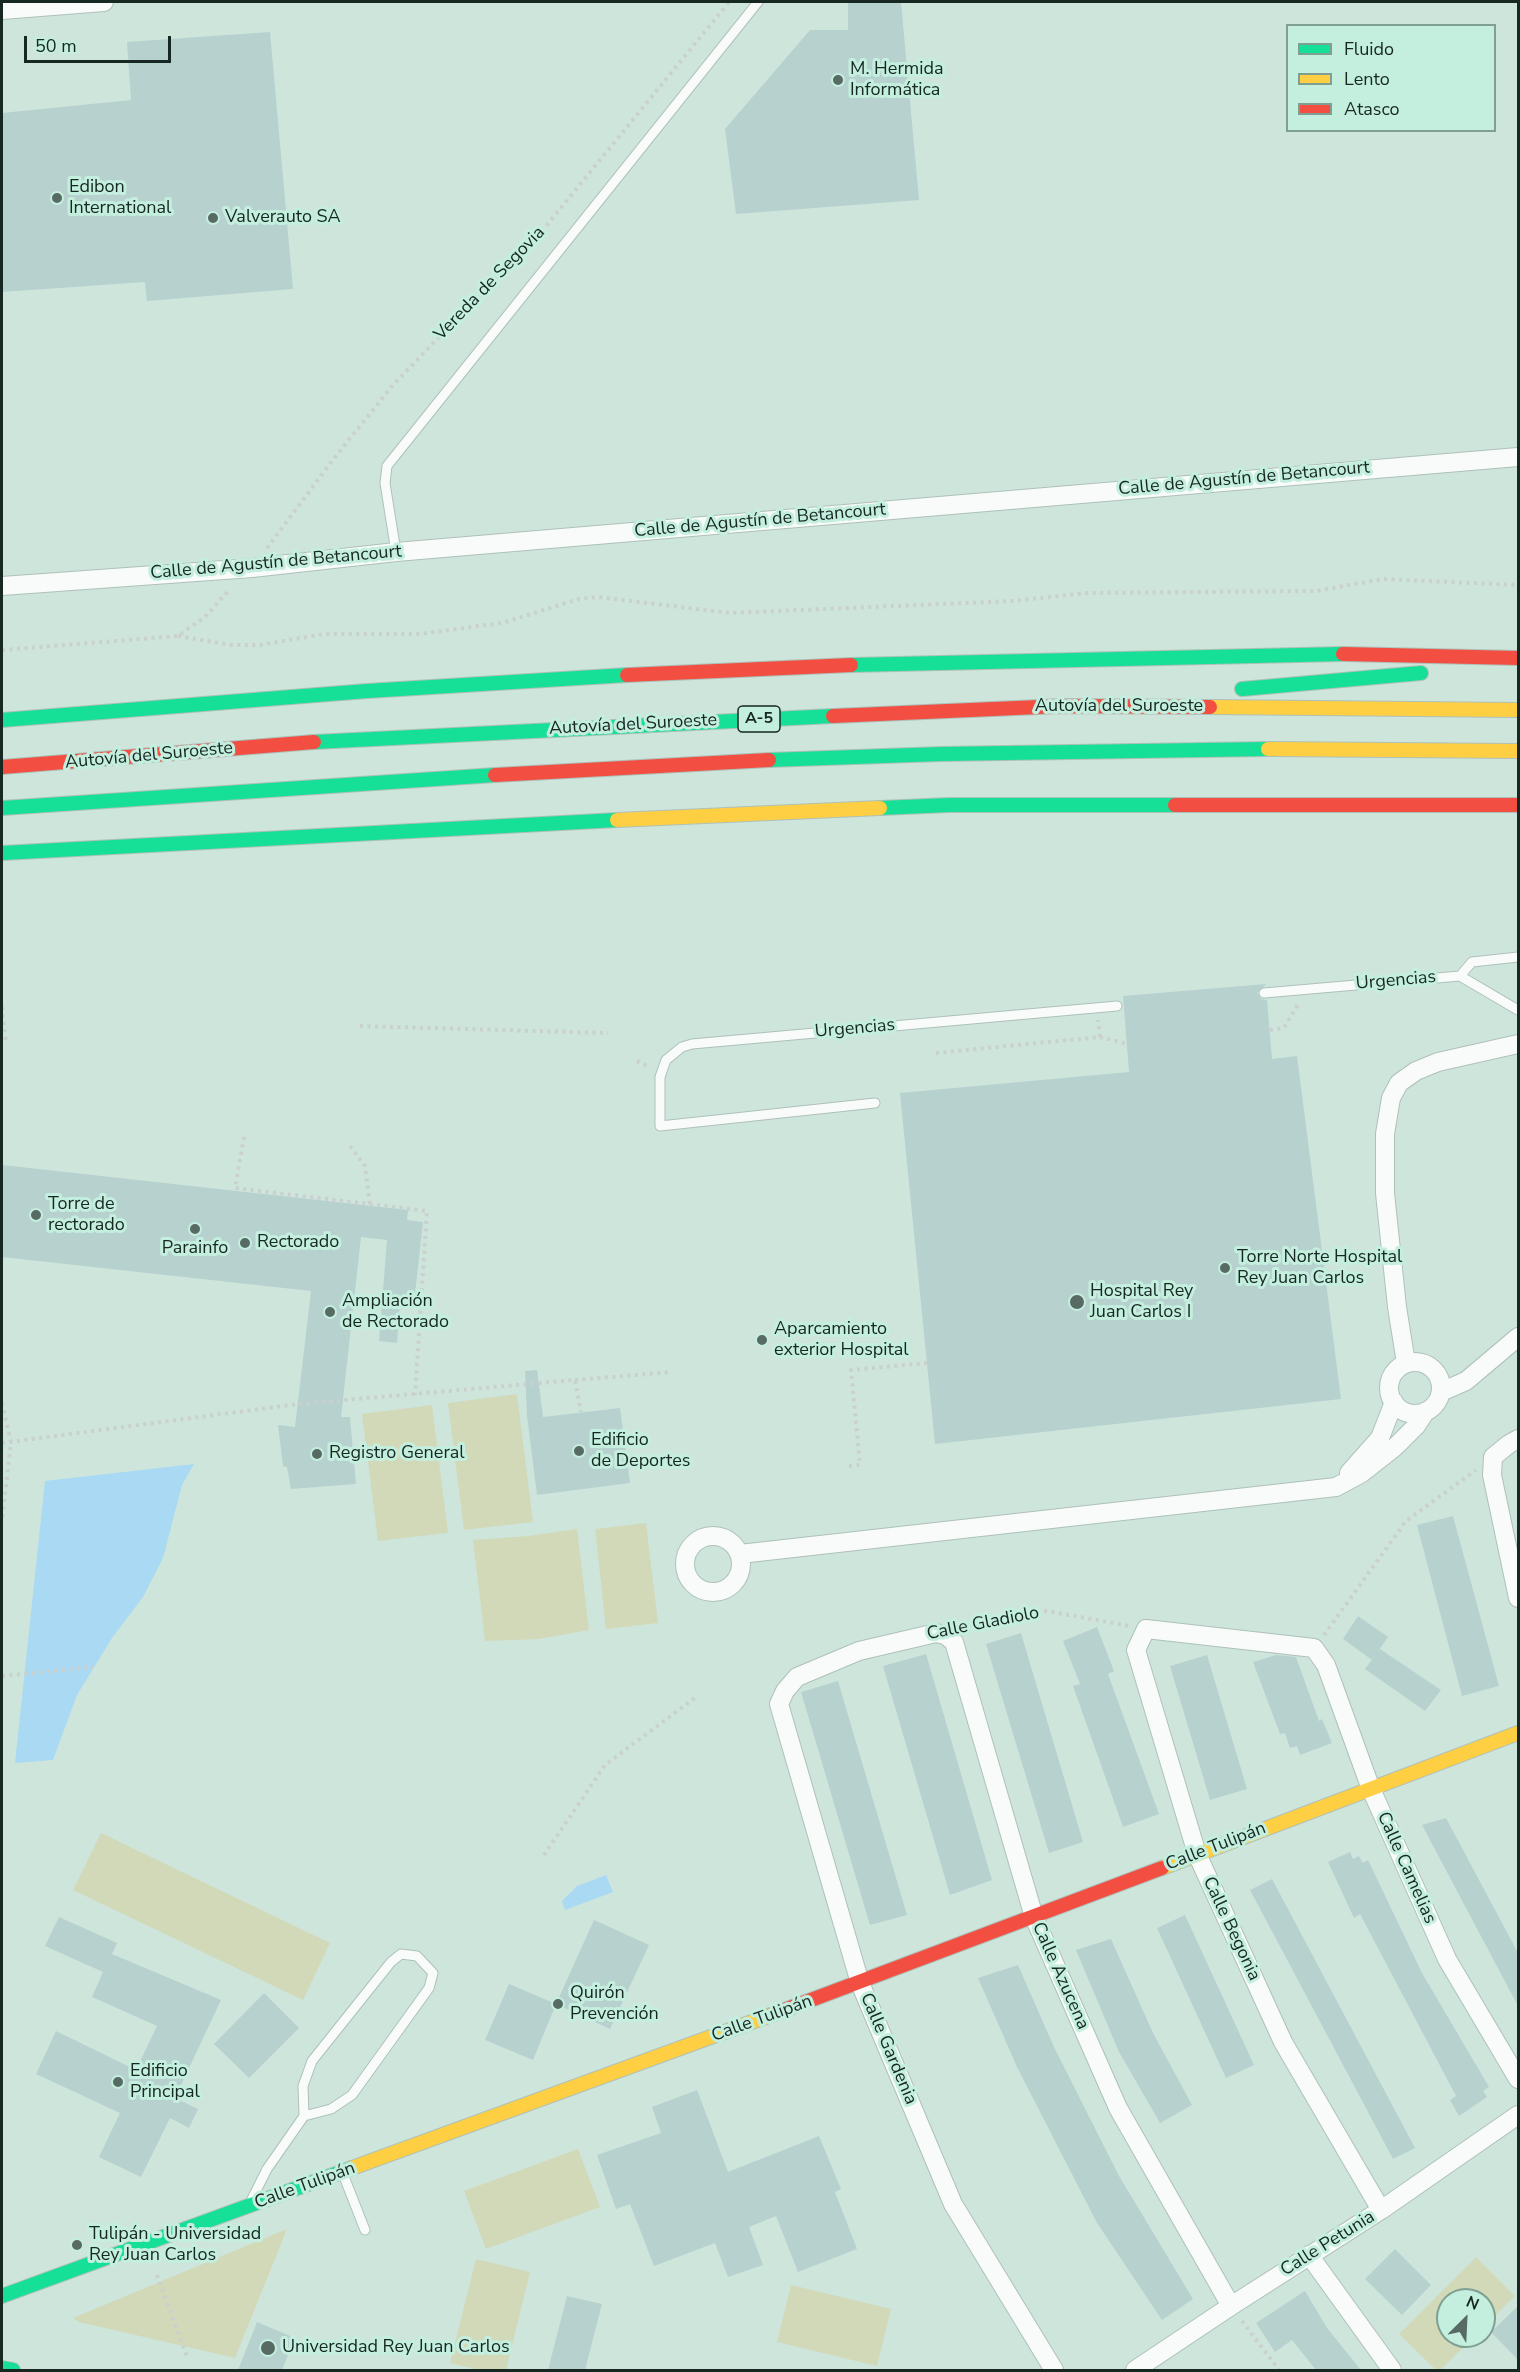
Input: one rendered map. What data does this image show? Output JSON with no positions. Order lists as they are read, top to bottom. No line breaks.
{"streets":{"main road":["Autovía del Suroeste","A-5","Calle Tulipán"],"street":["Calle de Agustín de Betancourt","Calle Gladiolo","Calle Camelias","Calle Begonia","Calle Azucena","Calle Gardenia","Calle Petunia"],"lane":["Vereda de Segovia","Urgencias"]},"crossings":[["Vereda de Segovia","Calle de Agustín de Betancourt"],["Calle Gladiolo","Calle Begonia"],["Calle Gladiolo","Calle Azucena"],["Calle Gladiolo","Calle Gardenia"],["Calle Tulipán","Calle Camelias"],["Calle Tulipán","Calle Begonia"],["Calle Tulipán","Calle Azucena"],["Calle Tulipán","Calle Gardenia"],["Calle Begonia","Calle Petunia"],["Calle Azucena","Calle Petunia"]],"places":["M. Hermida Informática","Edibon International","Valverauto SA","Torre de rectorado","Parainfo","Rectorado","Torre Norte Hospital Rey Juan Carlos","Hospital Rey Juan Carlos I","Ampliación de Rectorado","Aparcamiento exterior Hospital","Edificio de Deportes","Registro General","Quirón Prevención","Edificio Principal","Tulipán - Universidad Rey Juan Carlos","Universidad Rey Juan Carlos"],"legend":["Fluido","Lento","Atasco"],"scale_bar":"50 m","north":"top right"}
